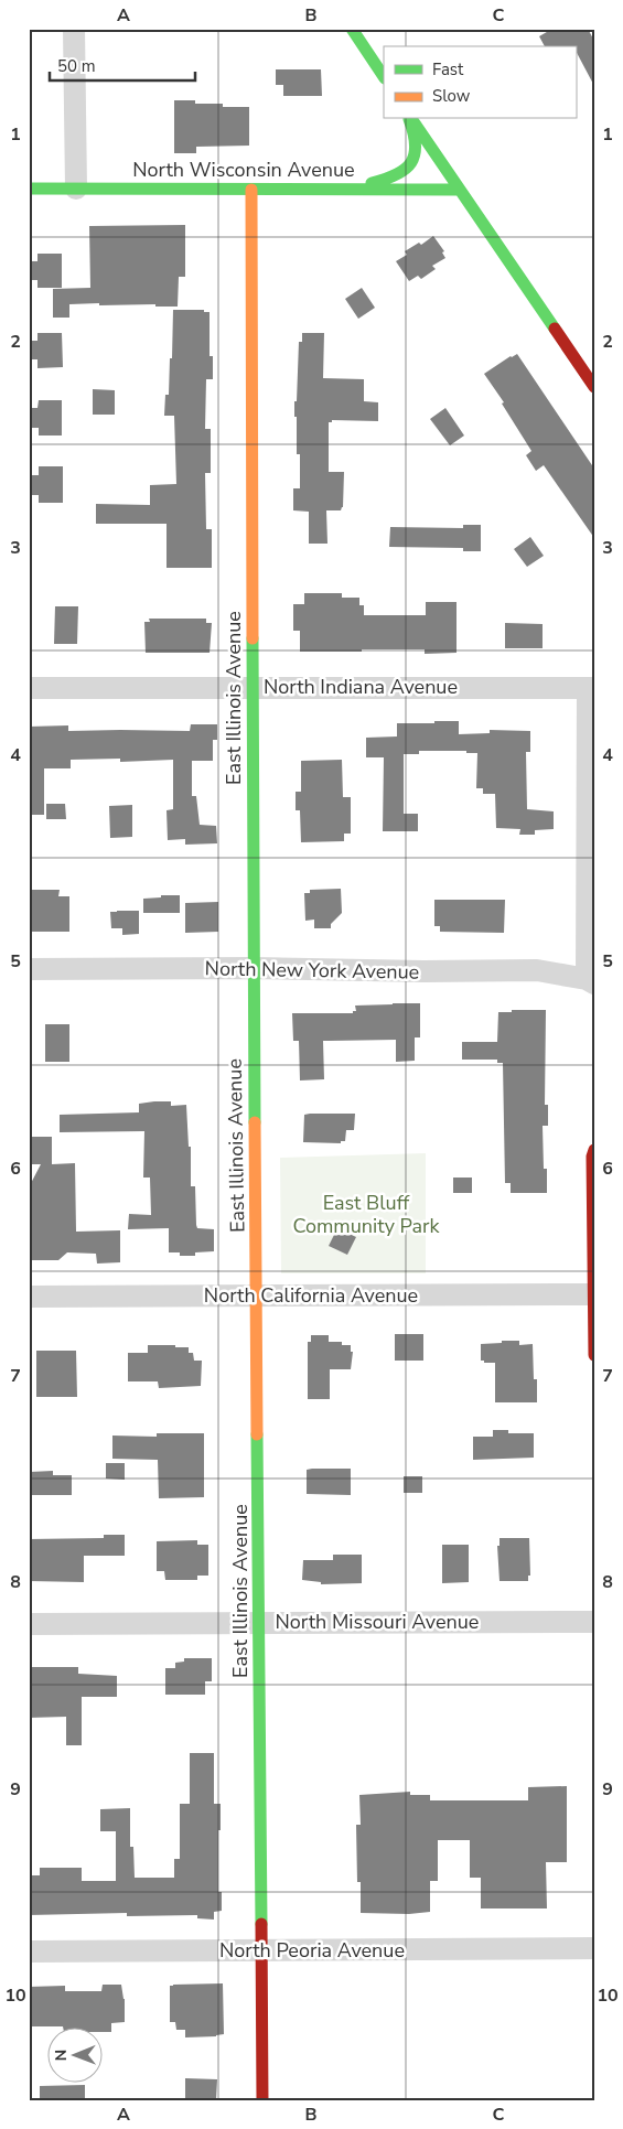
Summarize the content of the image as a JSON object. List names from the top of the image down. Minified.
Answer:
{"streets":{"street":["North Wisconsin Avenue","North Indiana Avenue","East Illinois Avenue","North New York Avenue","North California Avenue","North Missouri Avenue","North Peoria Avenue"]},"crossings":[["North Wisconsin Avenue","East Illinois Avenue"],["North Indiana Avenue","East Illinois Avenue"],["East Illinois Avenue","North New York Avenue"],["East Illinois Avenue","North California Avenue"],["East Illinois Avenue","North Missouri Avenue"],["East Illinois Avenue","North Peoria Avenue"]],"parks":["East Bluff Community Park"],"legend":["Fast","Slow"],"scale_bar":"50 m","north":"left","grid":{"columns":["A","B","C"],"rows":["1","2","3","4","5","6","7","8","9","10"]}}
